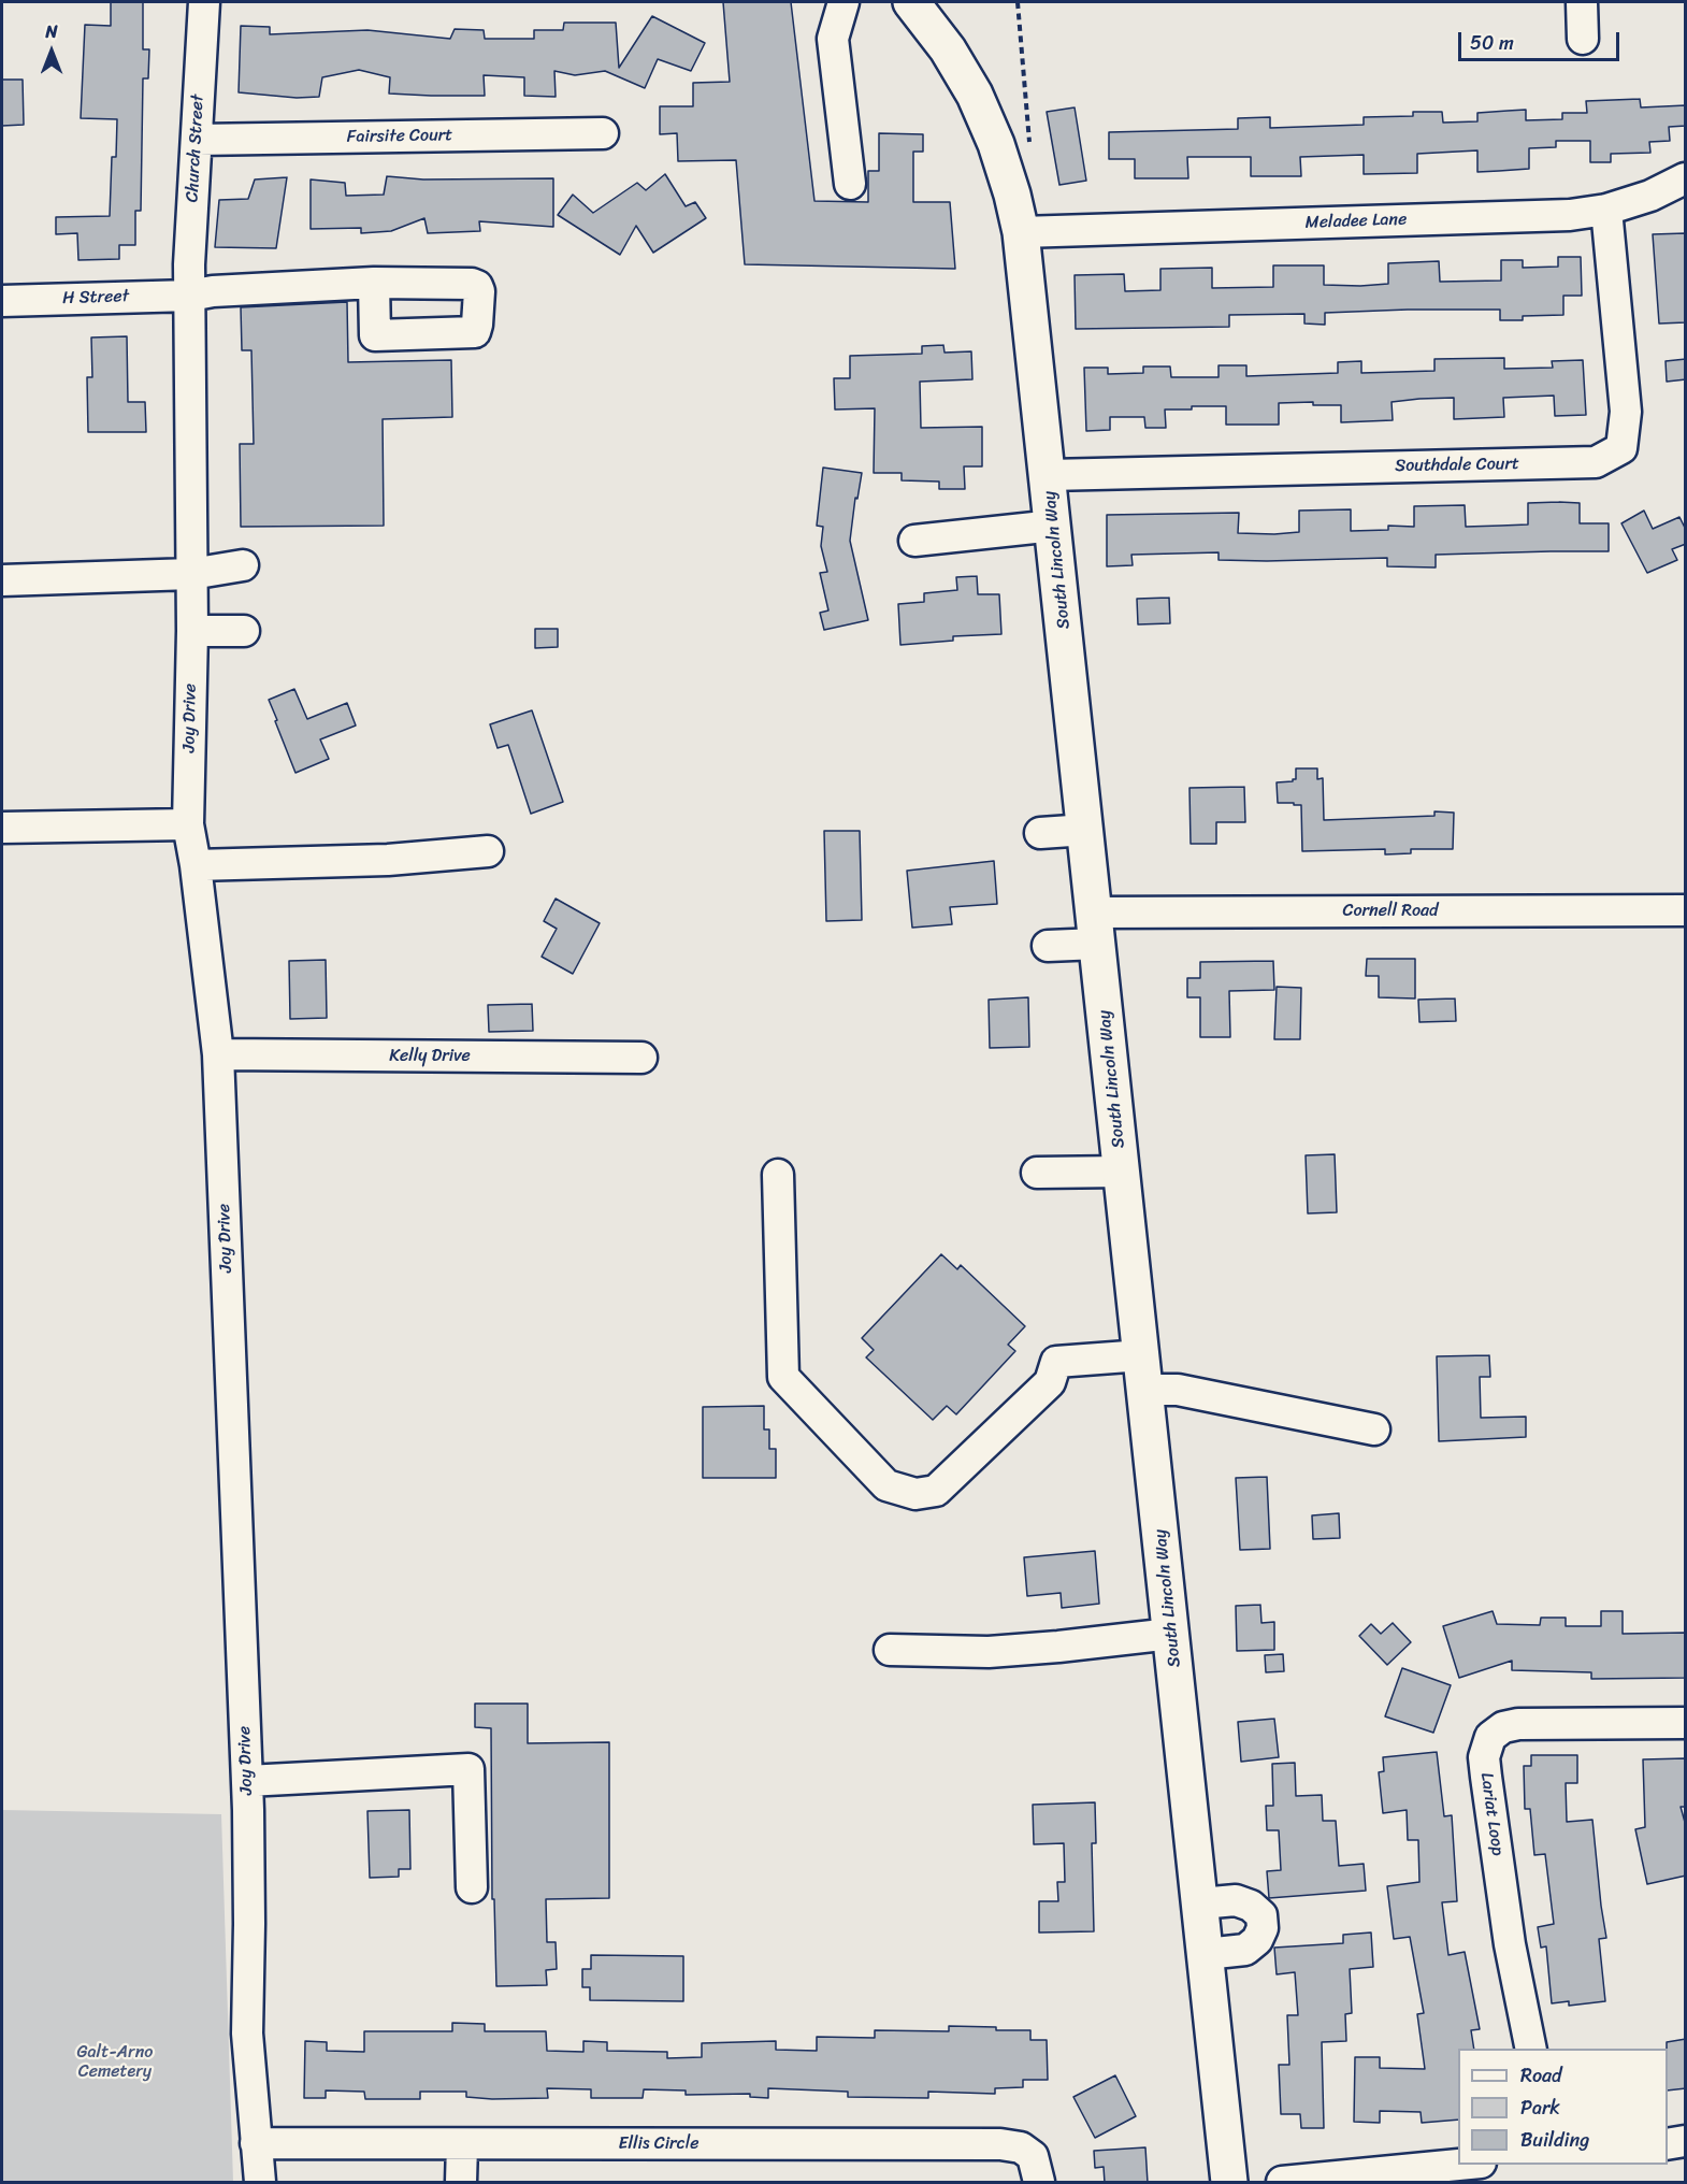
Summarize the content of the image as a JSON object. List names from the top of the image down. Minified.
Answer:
{"streets":{"main road":["South Lincoln Way"],"street":["Fairsite Court","Church Street","Meladee Lane","H Street","Southdale Court","Joy Drive","Cornell Road","Kelly Drive","Lariat Loop","Ellis Circle"]},"crossings":[["Fairsite Court","Church Street"],["Church Street","H Street"],["Church Street","Joy Drive"],["Meladee Lane","Southdale Court"],["Meladee Lane","South Lincoln Way"],["H Street","Joy Drive"],["Southdale Court","South Lincoln Way"],["South Lincoln Way","Cornell Road"],["Joy Drive","Kelly Drive"],["Joy Drive","Ellis Circle"]],"parks":["Galt-Arno Cemetery"],"legend":["Road","Park","Building"],"scale_bar":"50 m","north":"top"}
